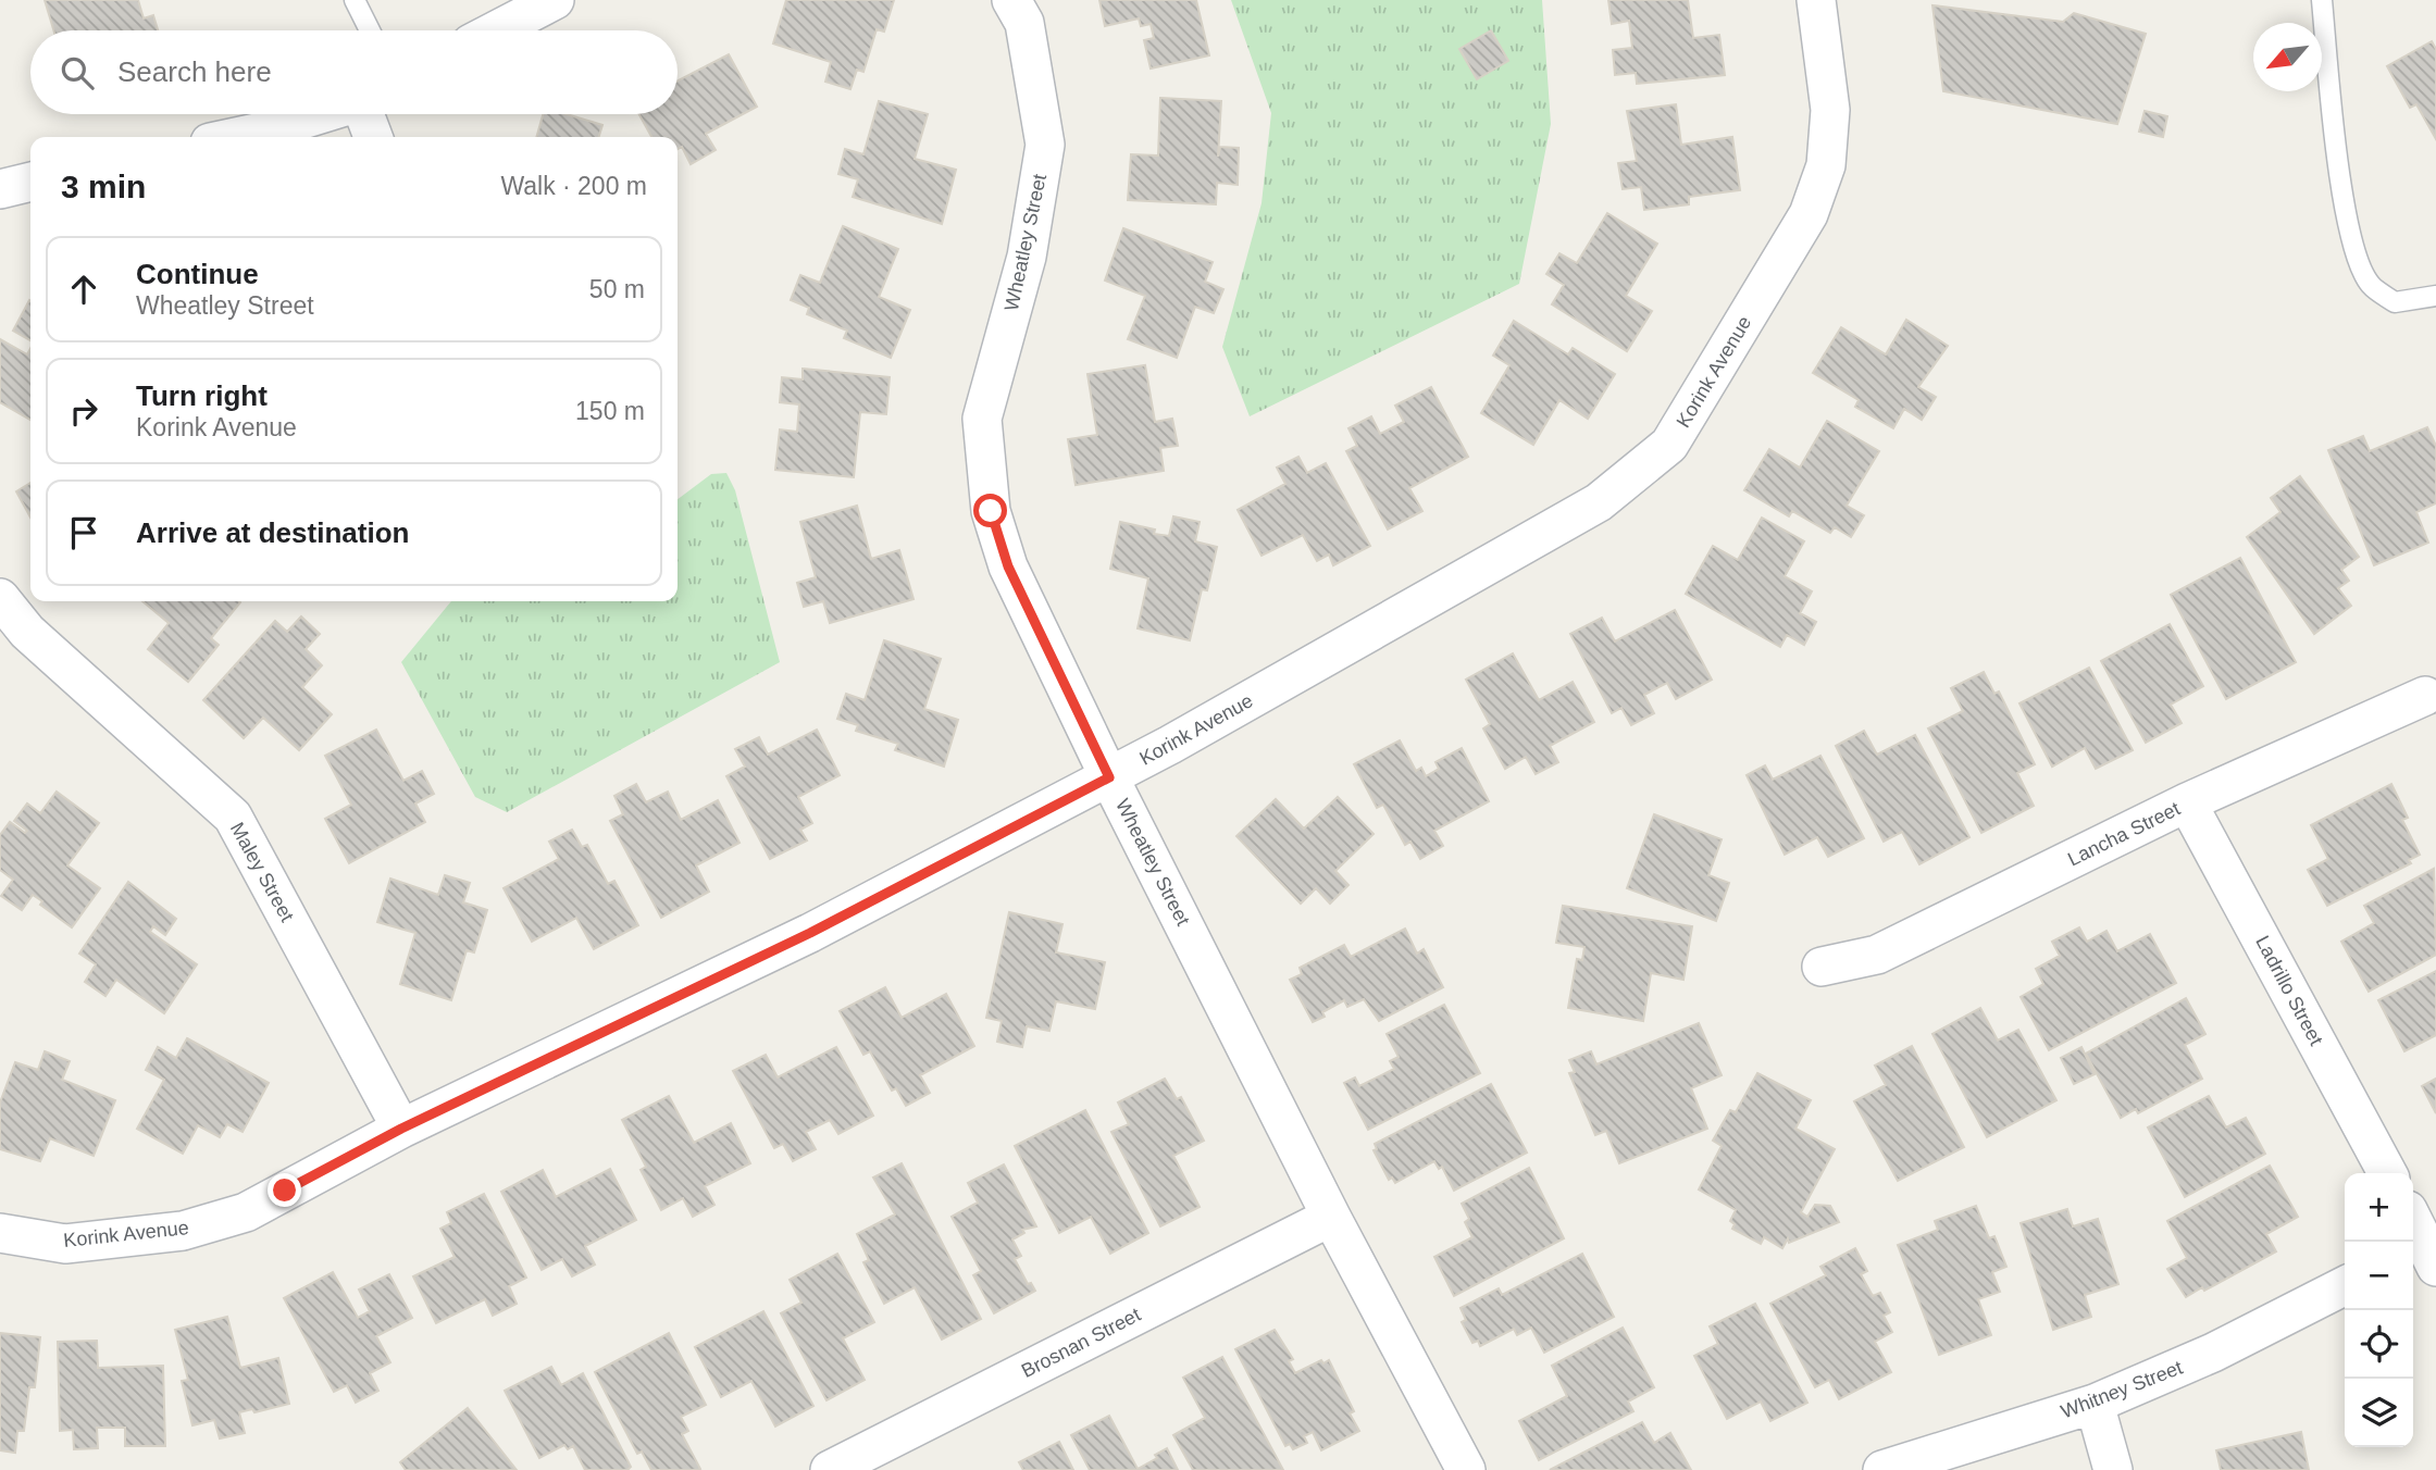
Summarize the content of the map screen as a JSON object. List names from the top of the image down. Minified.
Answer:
{"streets":{"street":["Wheatley Street","Korink Avenue","Lancha Street","Maley Street","Ladrillo Street","Brosnan Street","Whitney Street"]},"crossings":[["Wheatley Street","Korink Avenue"],["Wheatley Street","Brosnan Street"],["Korink Avenue","Maley Street"],["Lancha Street","Ladrillo Street"]],"north":"bottom left","page":{"search":"Search here","heading":["3 min","Walk · 200 m"],"list":[["Continue","Wheatley Street","50 m"],["Turn right","Korink Avenue","150 m"],"Arrive at destination"],"map_buttons":["+","−"]}}
